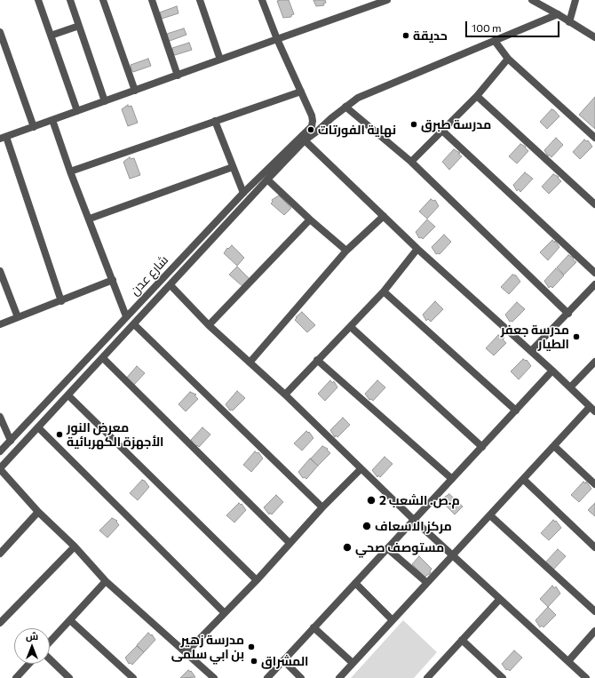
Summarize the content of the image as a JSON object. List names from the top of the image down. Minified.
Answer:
{"streets":{"street":["شارع عدن"]},"places":["حديقة","مدرسة طبرق","نهاية الفورتات","مدرسة جعفر الطيار","معرض النور الأجهزة الكهربائية","م.ص. الشعب 2","مركز الاسعاف","مستوصف صحي","مدرسة زهير بن ابي سلمى","المشراق"],"scale_bar":"100 m","north":"top"}
